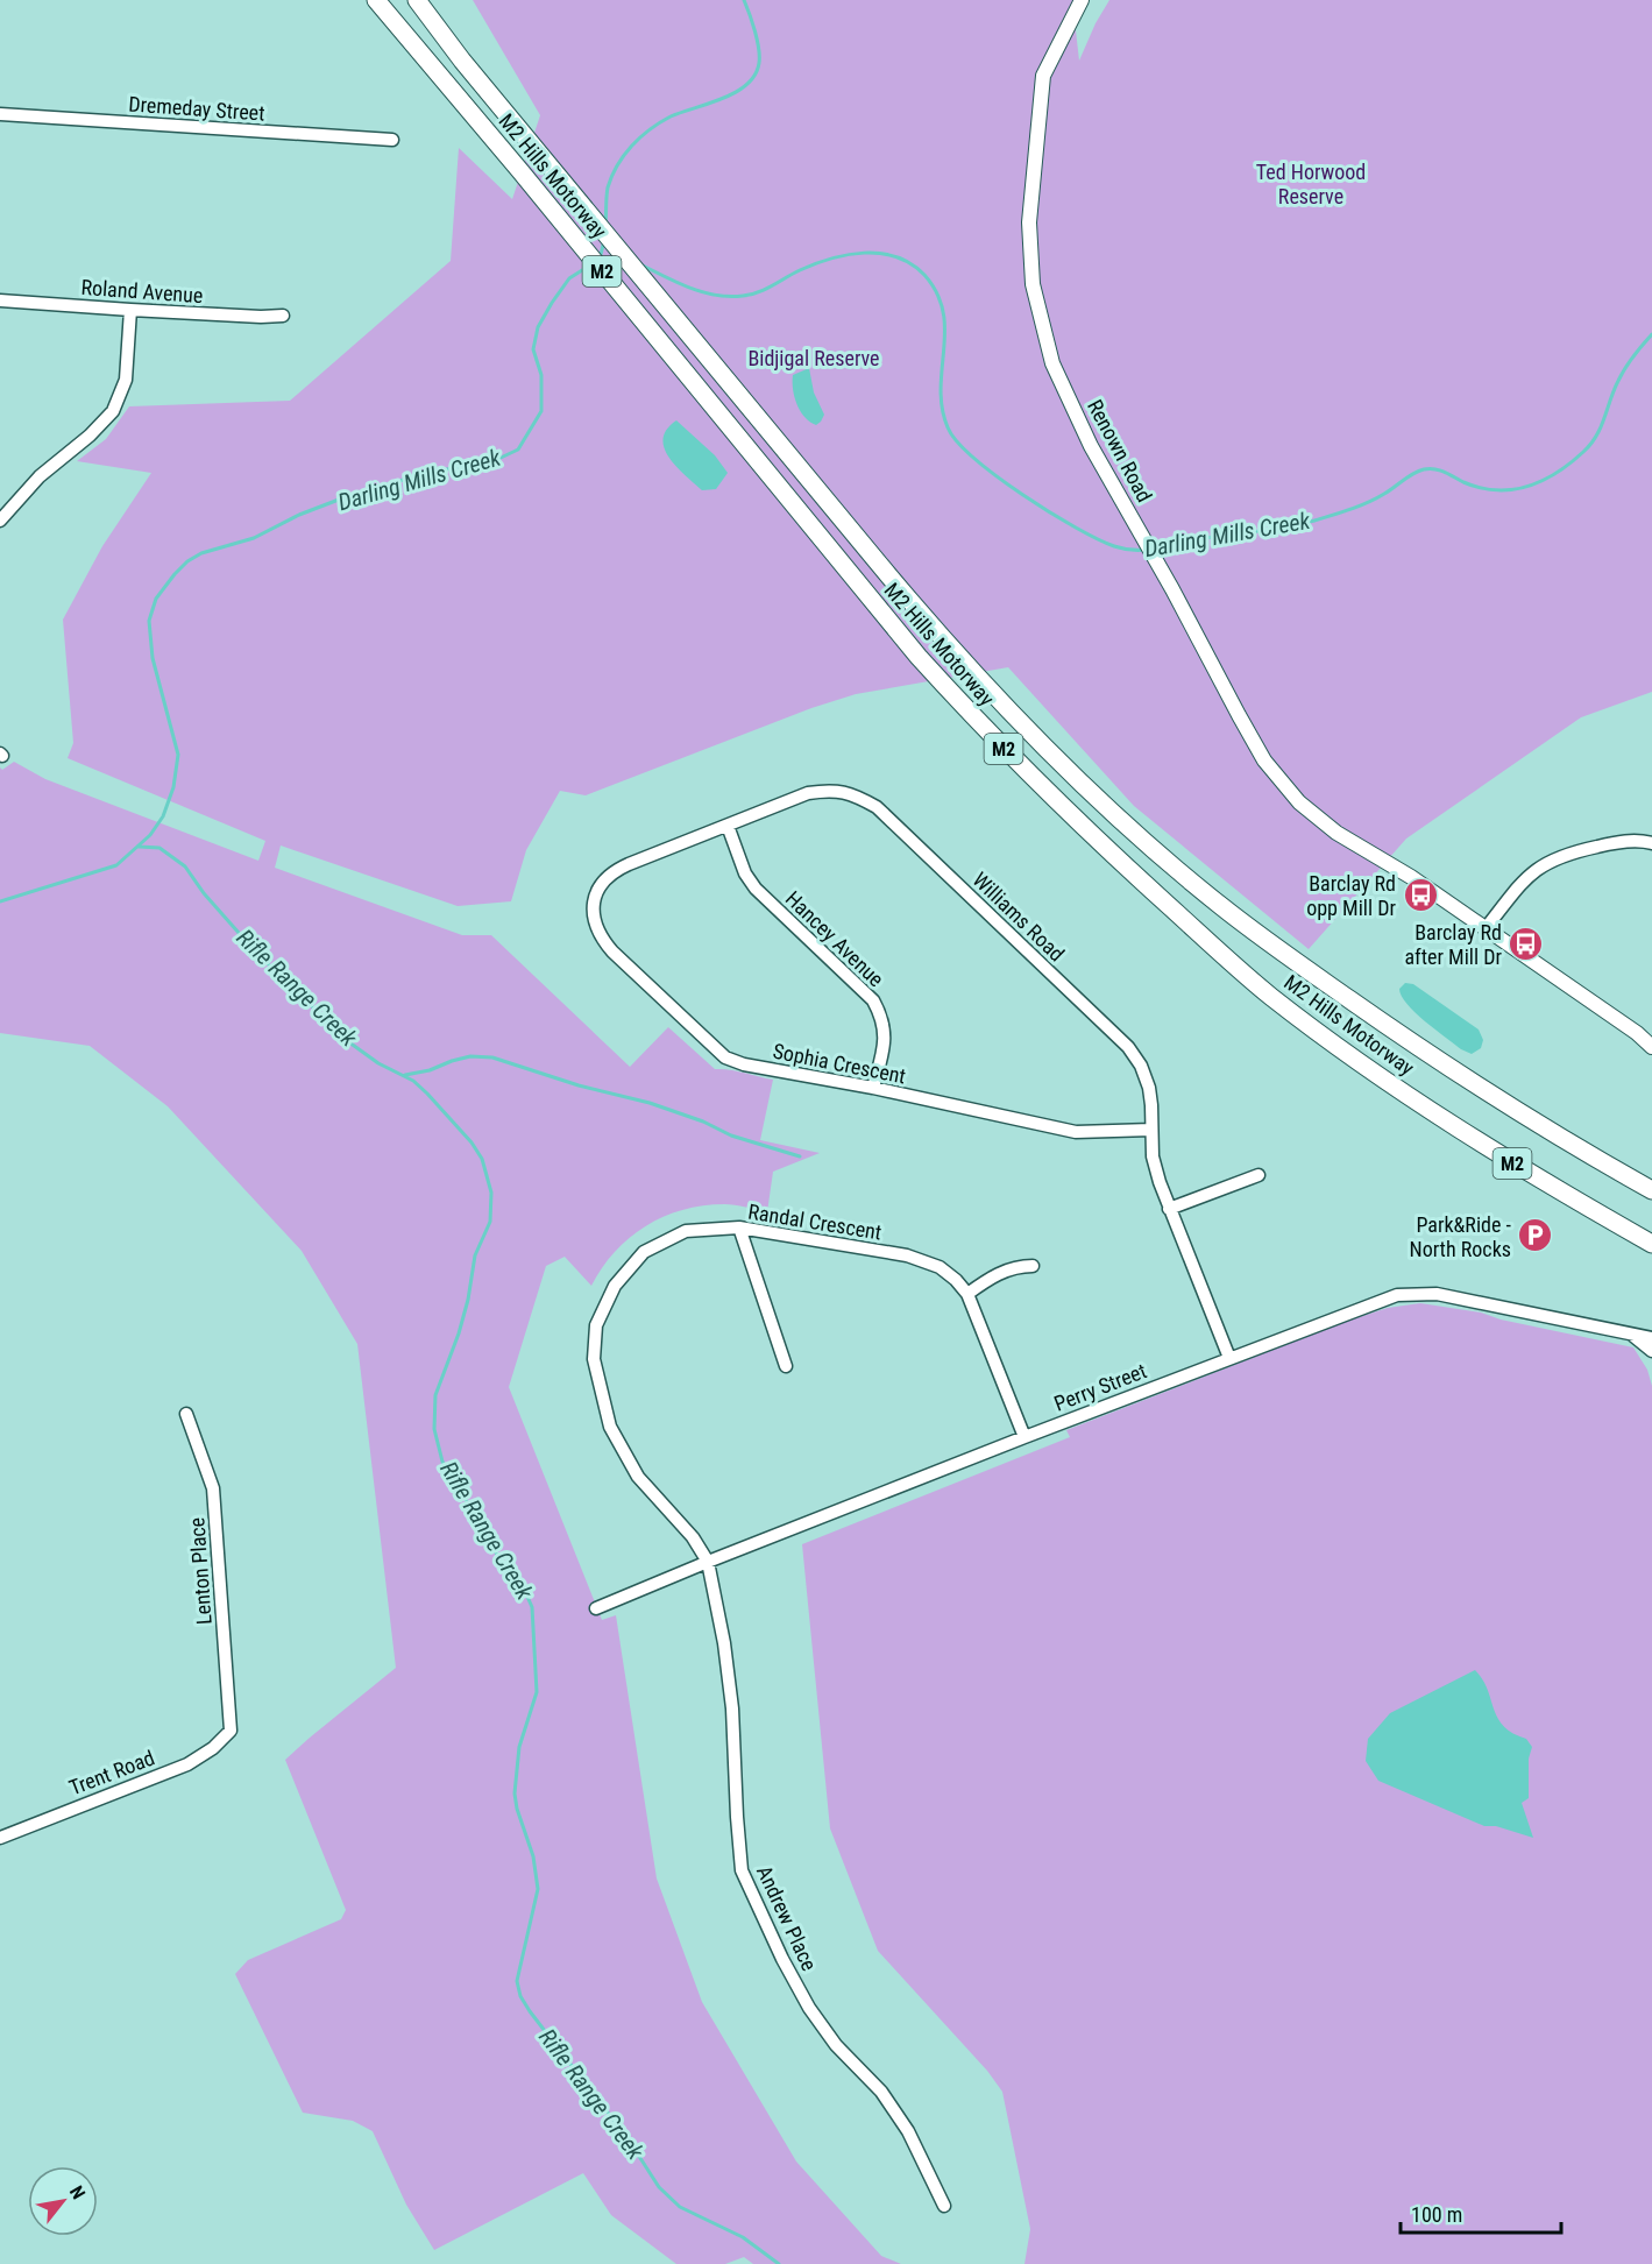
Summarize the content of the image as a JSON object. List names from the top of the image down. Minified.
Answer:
{"streets":{"highway":["M2 Hills Motorway","M2"],"main road":["Renown Road"],"street":["Dremeday Street","Roland Avenue","Williams Road","Hancey Avenue","Sophia Crescent","Randal Crescent","Perry Street","Lenton Place","Trent Road","Andrew Place"]},"crossings":[["Williams Road","Hancey Avenue"],["Williams Road","Sophia Crescent"],["Williams Road","Perry Street"],["Hancey Avenue","Sophia Crescent"],["Randal Crescent","Perry Street"],["Randal Crescent","Andrew Place"],["Perry Street","Andrew Place"],["Lenton Place","Trent Road"]],"water":["Darling Mills Creek","Rifle Range Creek"],"parks":["Ted Horwood Reserve","Bidjigal Reserve"],"places":{"bus stop":["Barclay Rd opp Mill Dr","Barclay Rd after Mill Dr"],"parking":["Park&Ride - North Rocks"]},"scale_bar":"100 m","north":"top right"}
